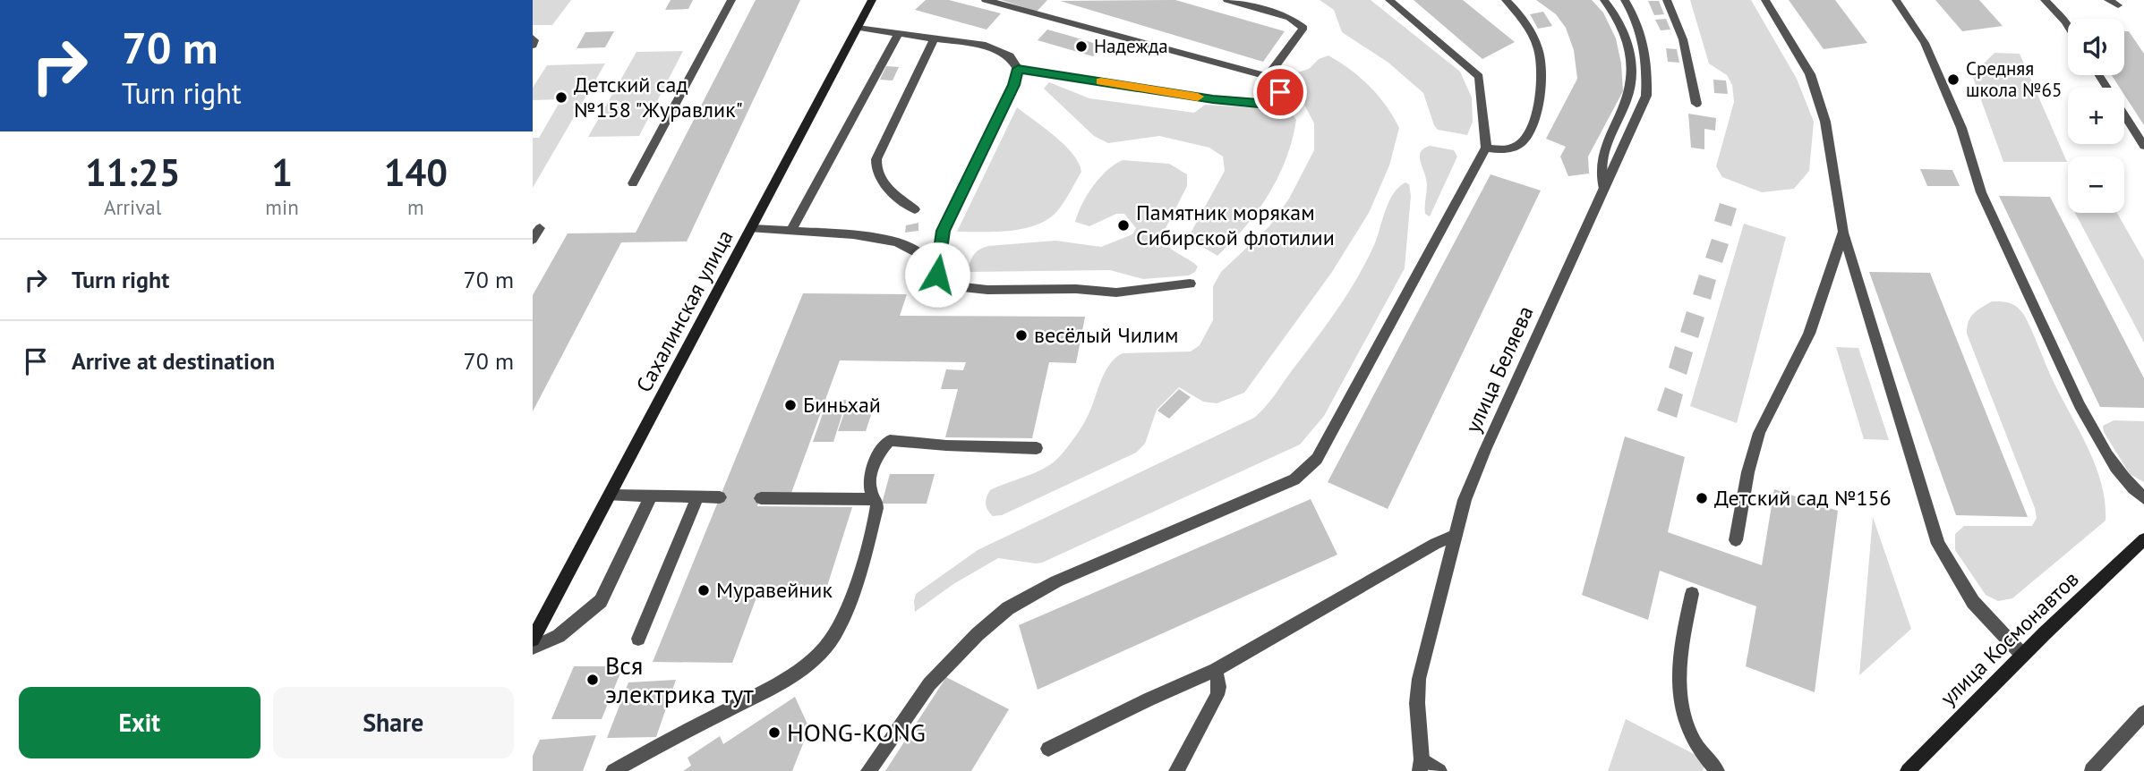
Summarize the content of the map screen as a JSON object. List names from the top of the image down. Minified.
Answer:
{"streets":{"main road":["Сахалинская улица","улица Космонавтов"],"street":["улица Беляева"]},"places":["Надежда","Средняя школа №65","Детский сад №158 \"Журавлик\"","Памятник морякам Сибирской флотилии","весёлый Чилим","Биньхай","Детский сад №156","Муравейник","Вся электрика тут","HONG-KONG"],"page":{"turn":["70 m","Turn right"],"map_buttons":["+","−"],"eta":["11:25","Arrival","1","min","140","m"],"list":[{"name":"Turn right","value":"70 m"},{"name":"Arrive at destination","value":"70 m"}],"buttons":["Exit","Share"]}}
